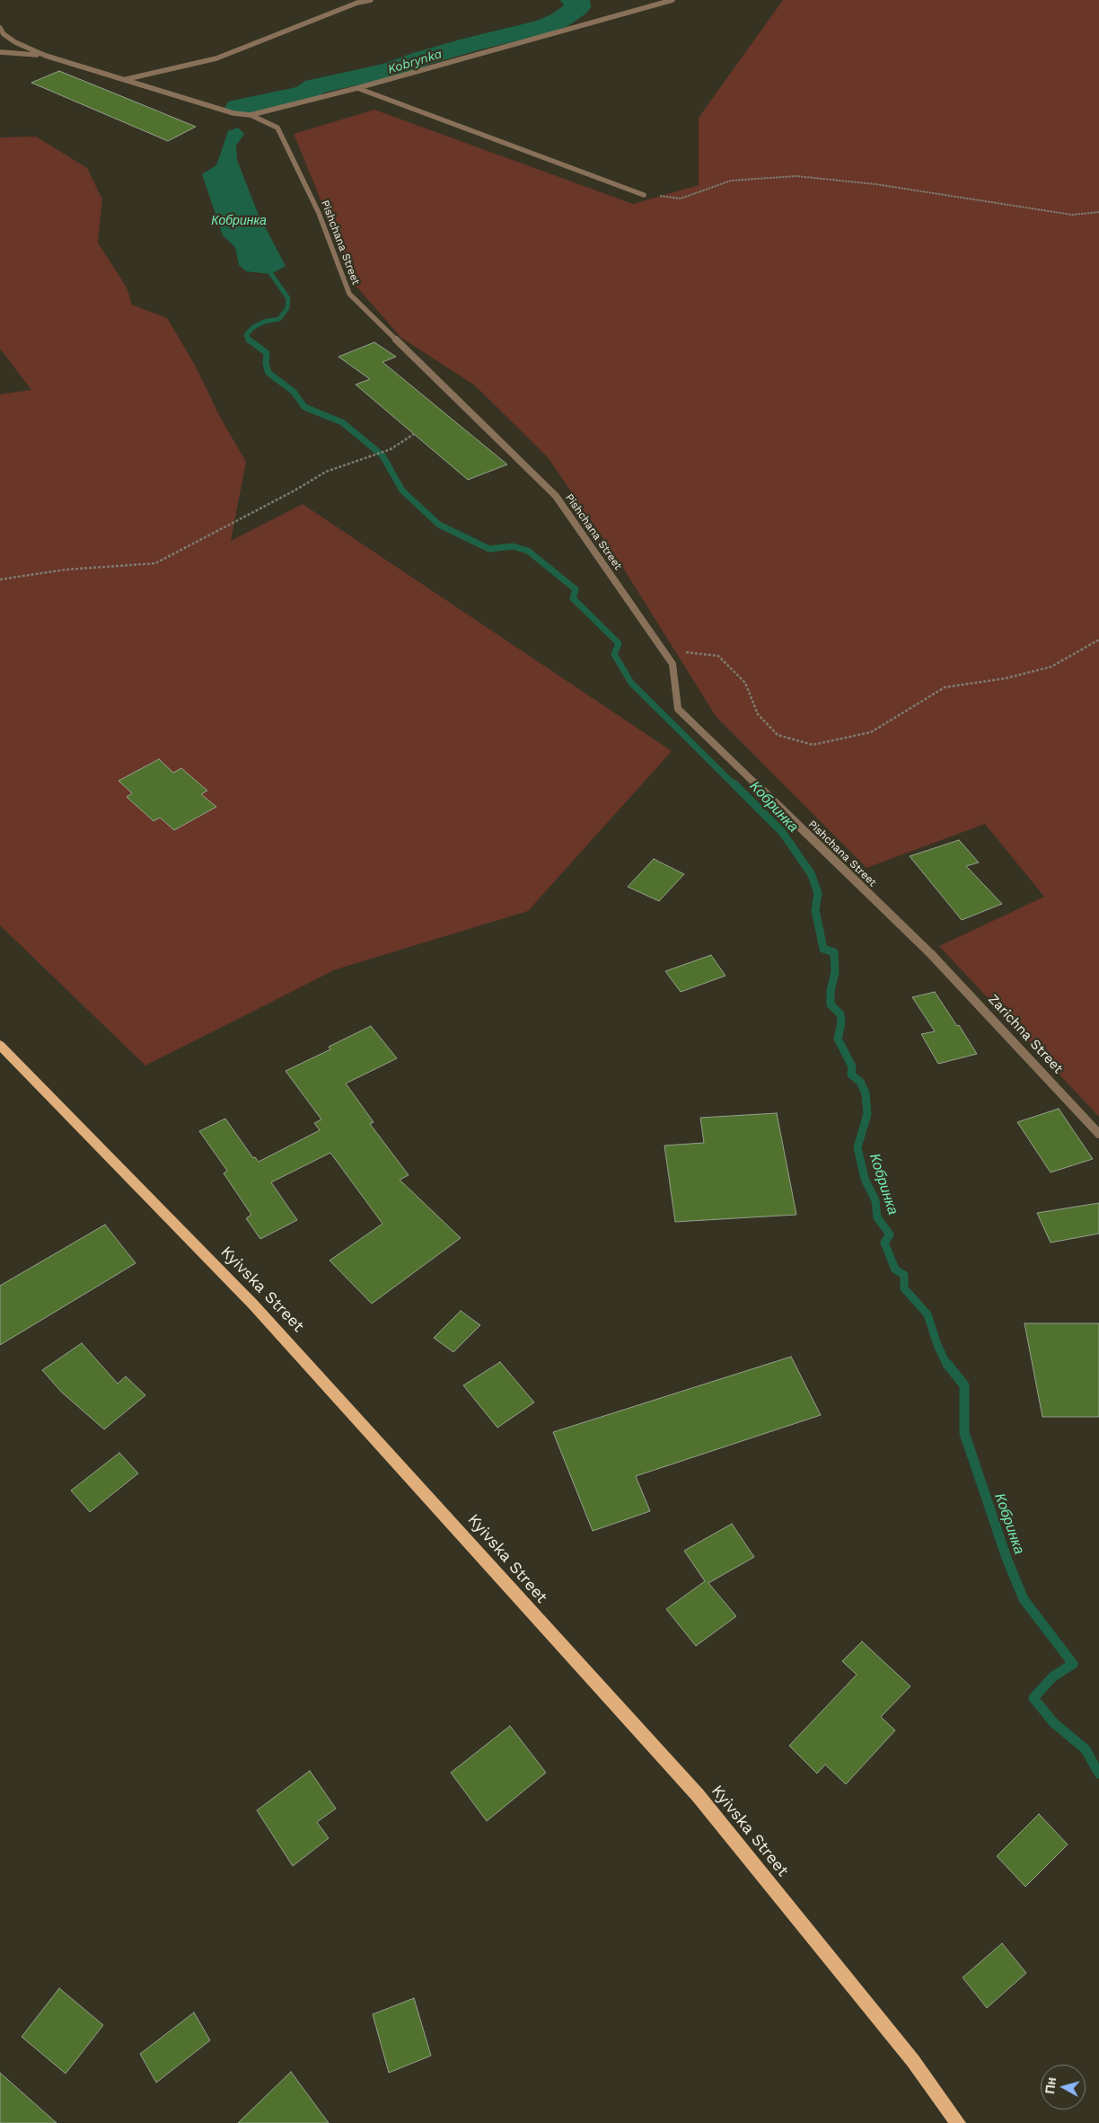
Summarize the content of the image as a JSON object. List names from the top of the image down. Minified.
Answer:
{"streets":{"main road":["Kyivska Street"],"street":["Pishchana Street","Zarichna Street"]},"crossings":[["Pishchana Street","Zarichna Street"]],"water":["Kobrynka","Кобринка"],"north":"left"}
